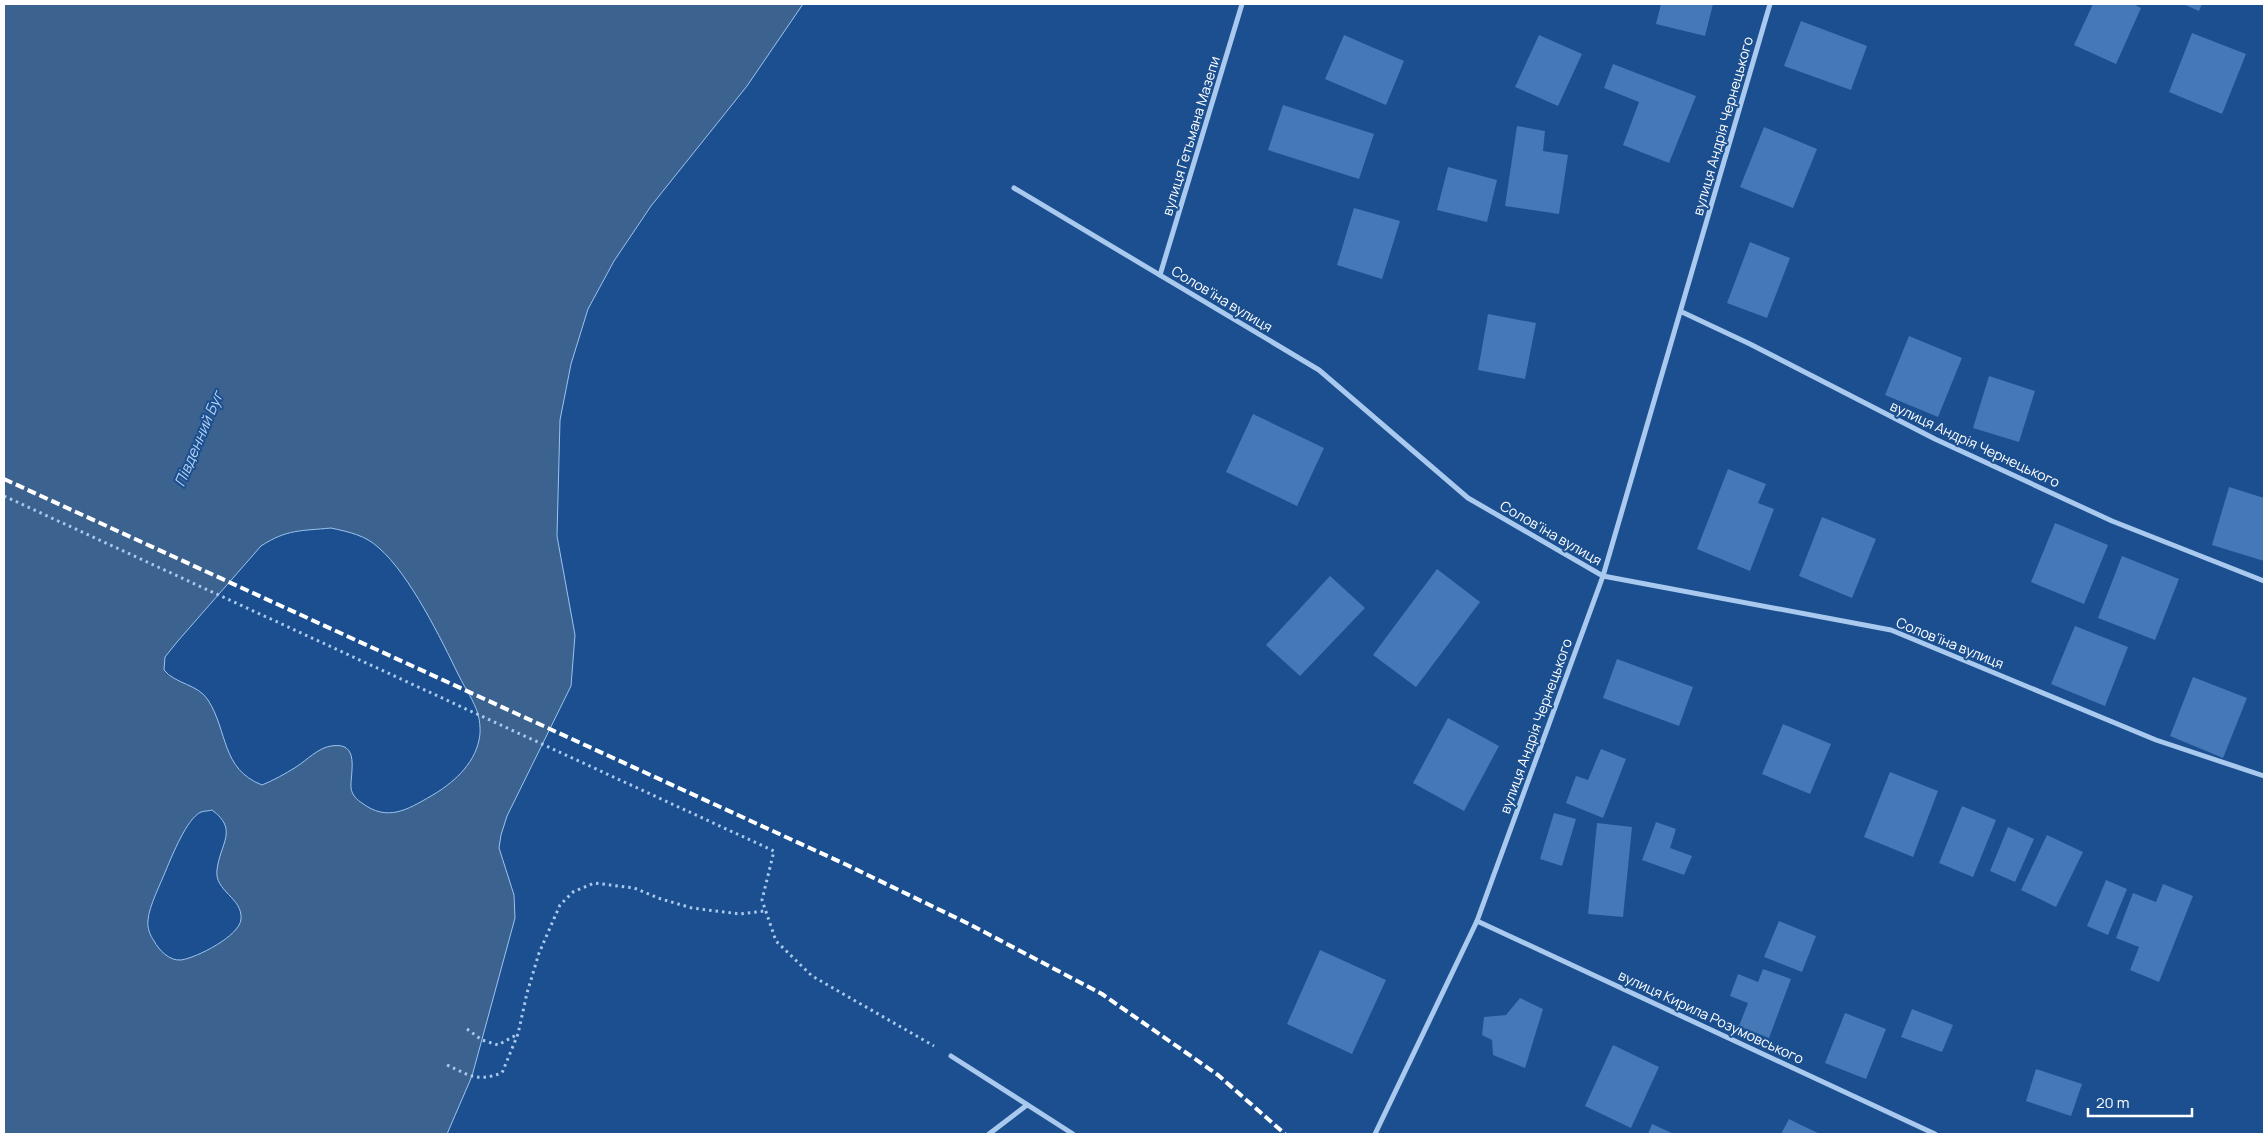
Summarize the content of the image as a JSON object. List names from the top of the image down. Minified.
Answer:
{"streets":{"street":["вулиця Андрія Чернецького","вулиця Гетьмана Мазепи","Солов'їна вулиця","вулиця Кирила Розумовського"]},"crossings":[["вулиця Андрія Чернецького","Солов'їна вулиця"],["вулиця Андрія Чернецького","вулиця Кирила Розумовського"],["вулиця Гетьмана Мазепи","Солов'їна вулиця"]],"water":["Південний Буг"],"scale_bar":"20 m"}
